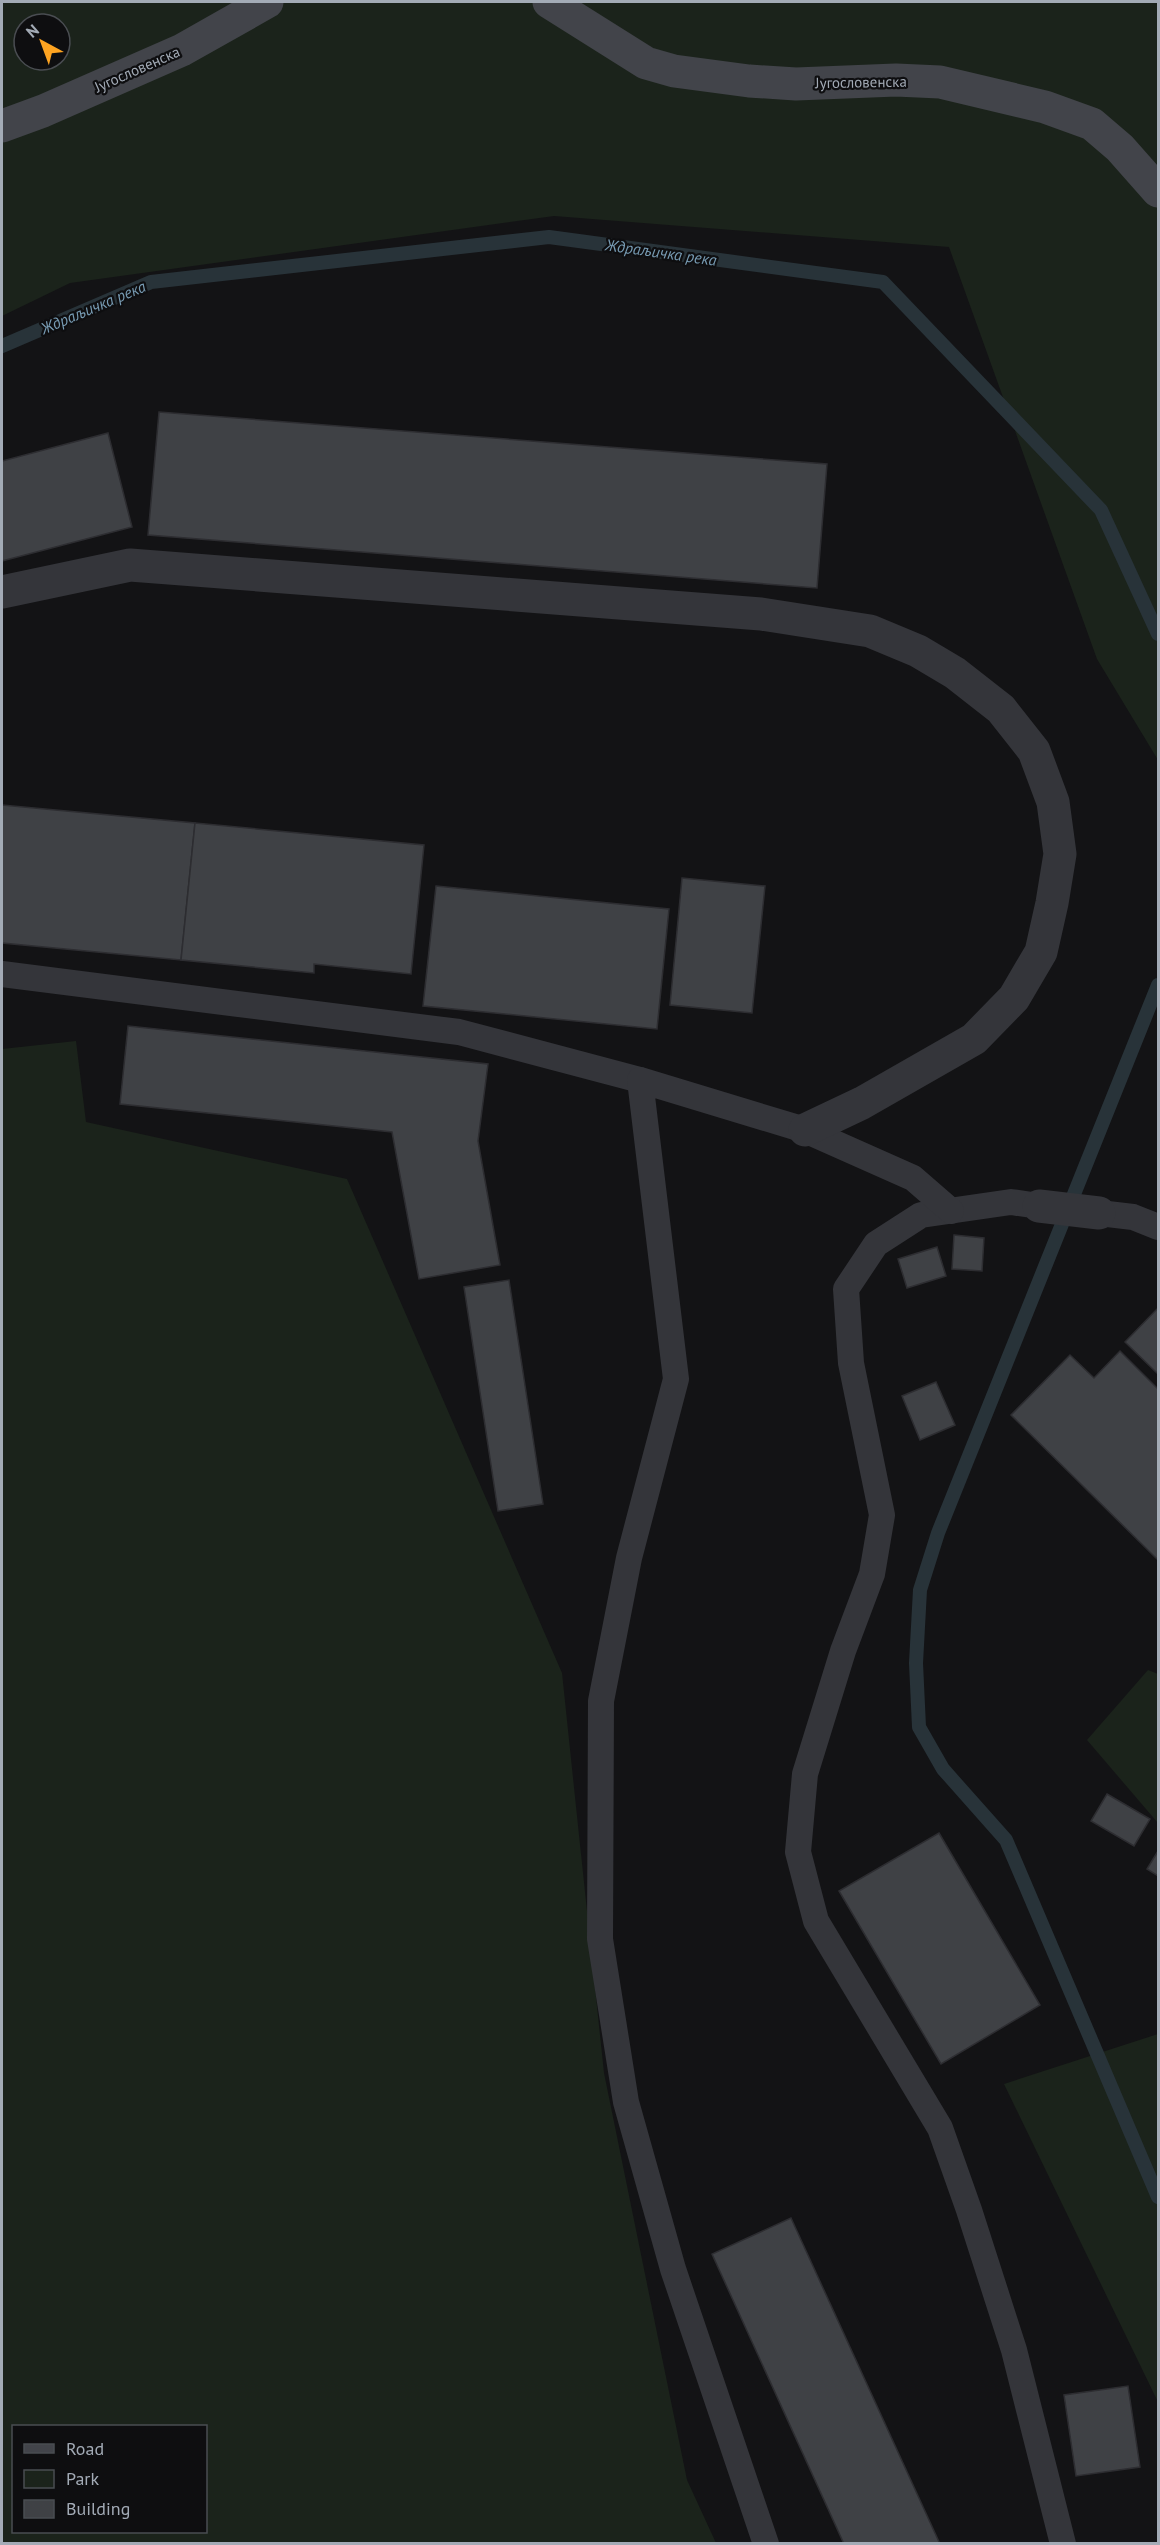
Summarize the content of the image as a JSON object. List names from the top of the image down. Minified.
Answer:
{"streets":{"main road":["Југословенска"]},"water":["Ждраљичка река"],"legend":["Road","Park","Building"],"north":"top left"}
